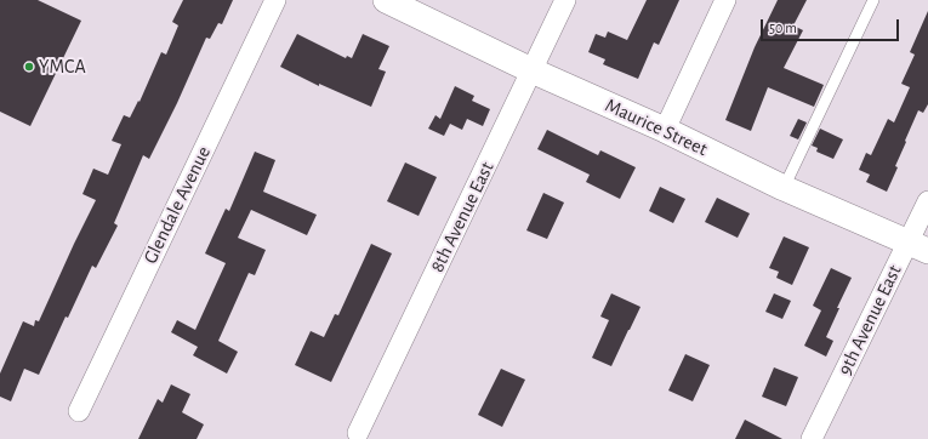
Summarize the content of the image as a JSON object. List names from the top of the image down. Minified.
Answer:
{"streets":{"street":["Maurice Street","Glendale Avenue","8th Avenue East","9th Avenue East"]},"crossings":[["Maurice Street","8th Avenue East"],["Maurice Street","9th Avenue East"]],"places":["YMCA"],"scale_bar":"50 m"}
